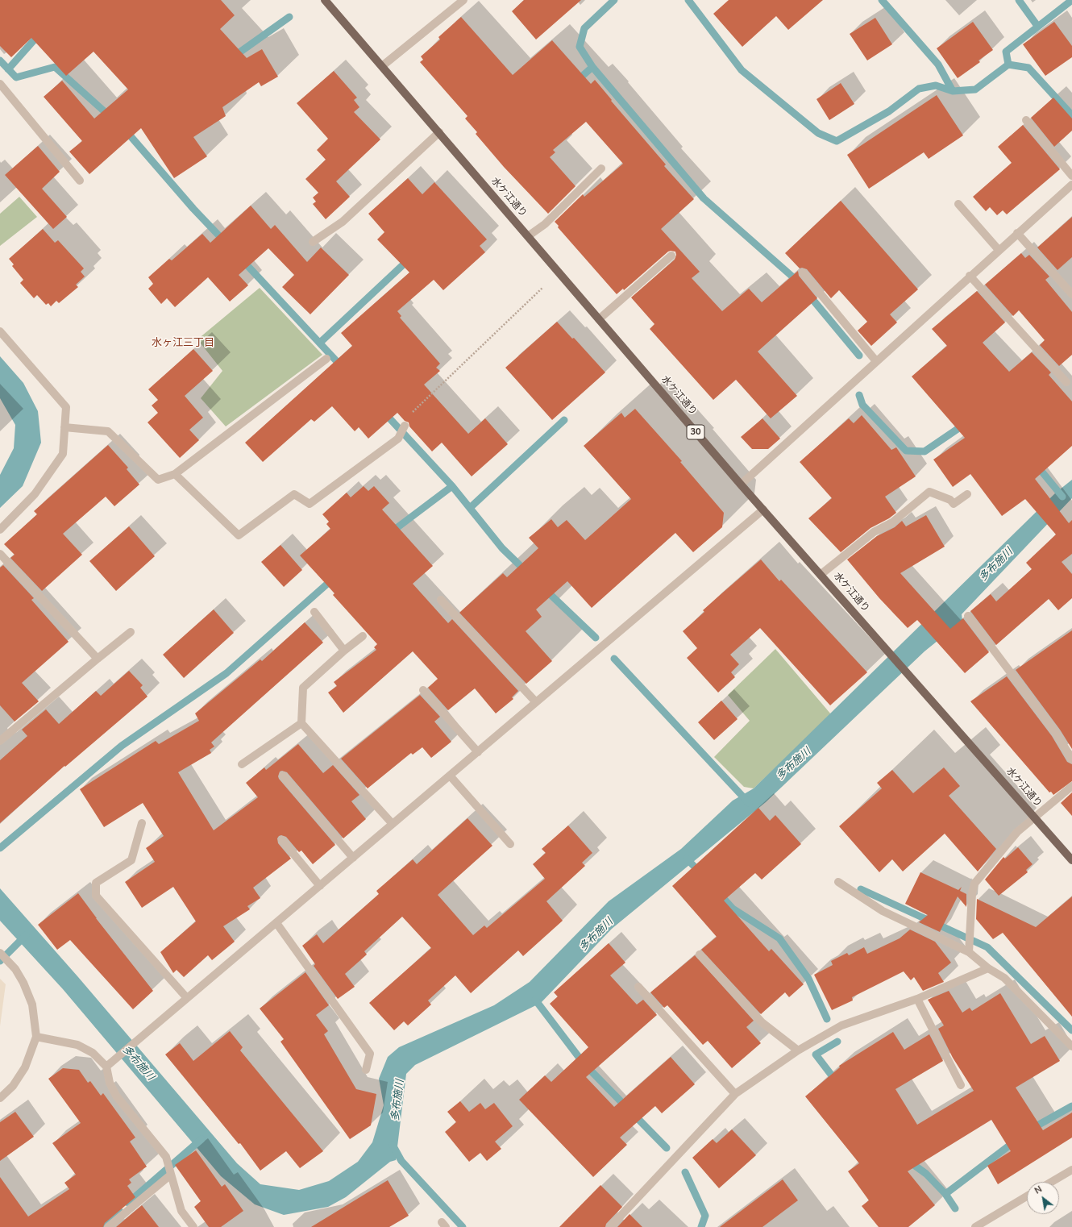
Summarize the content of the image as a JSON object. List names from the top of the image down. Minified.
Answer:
{"streets":{"main road":["水ケ江通り","30"]},"districts":["水ヶ江三丁目"],"water":["多布施川"],"north":"top left"}
